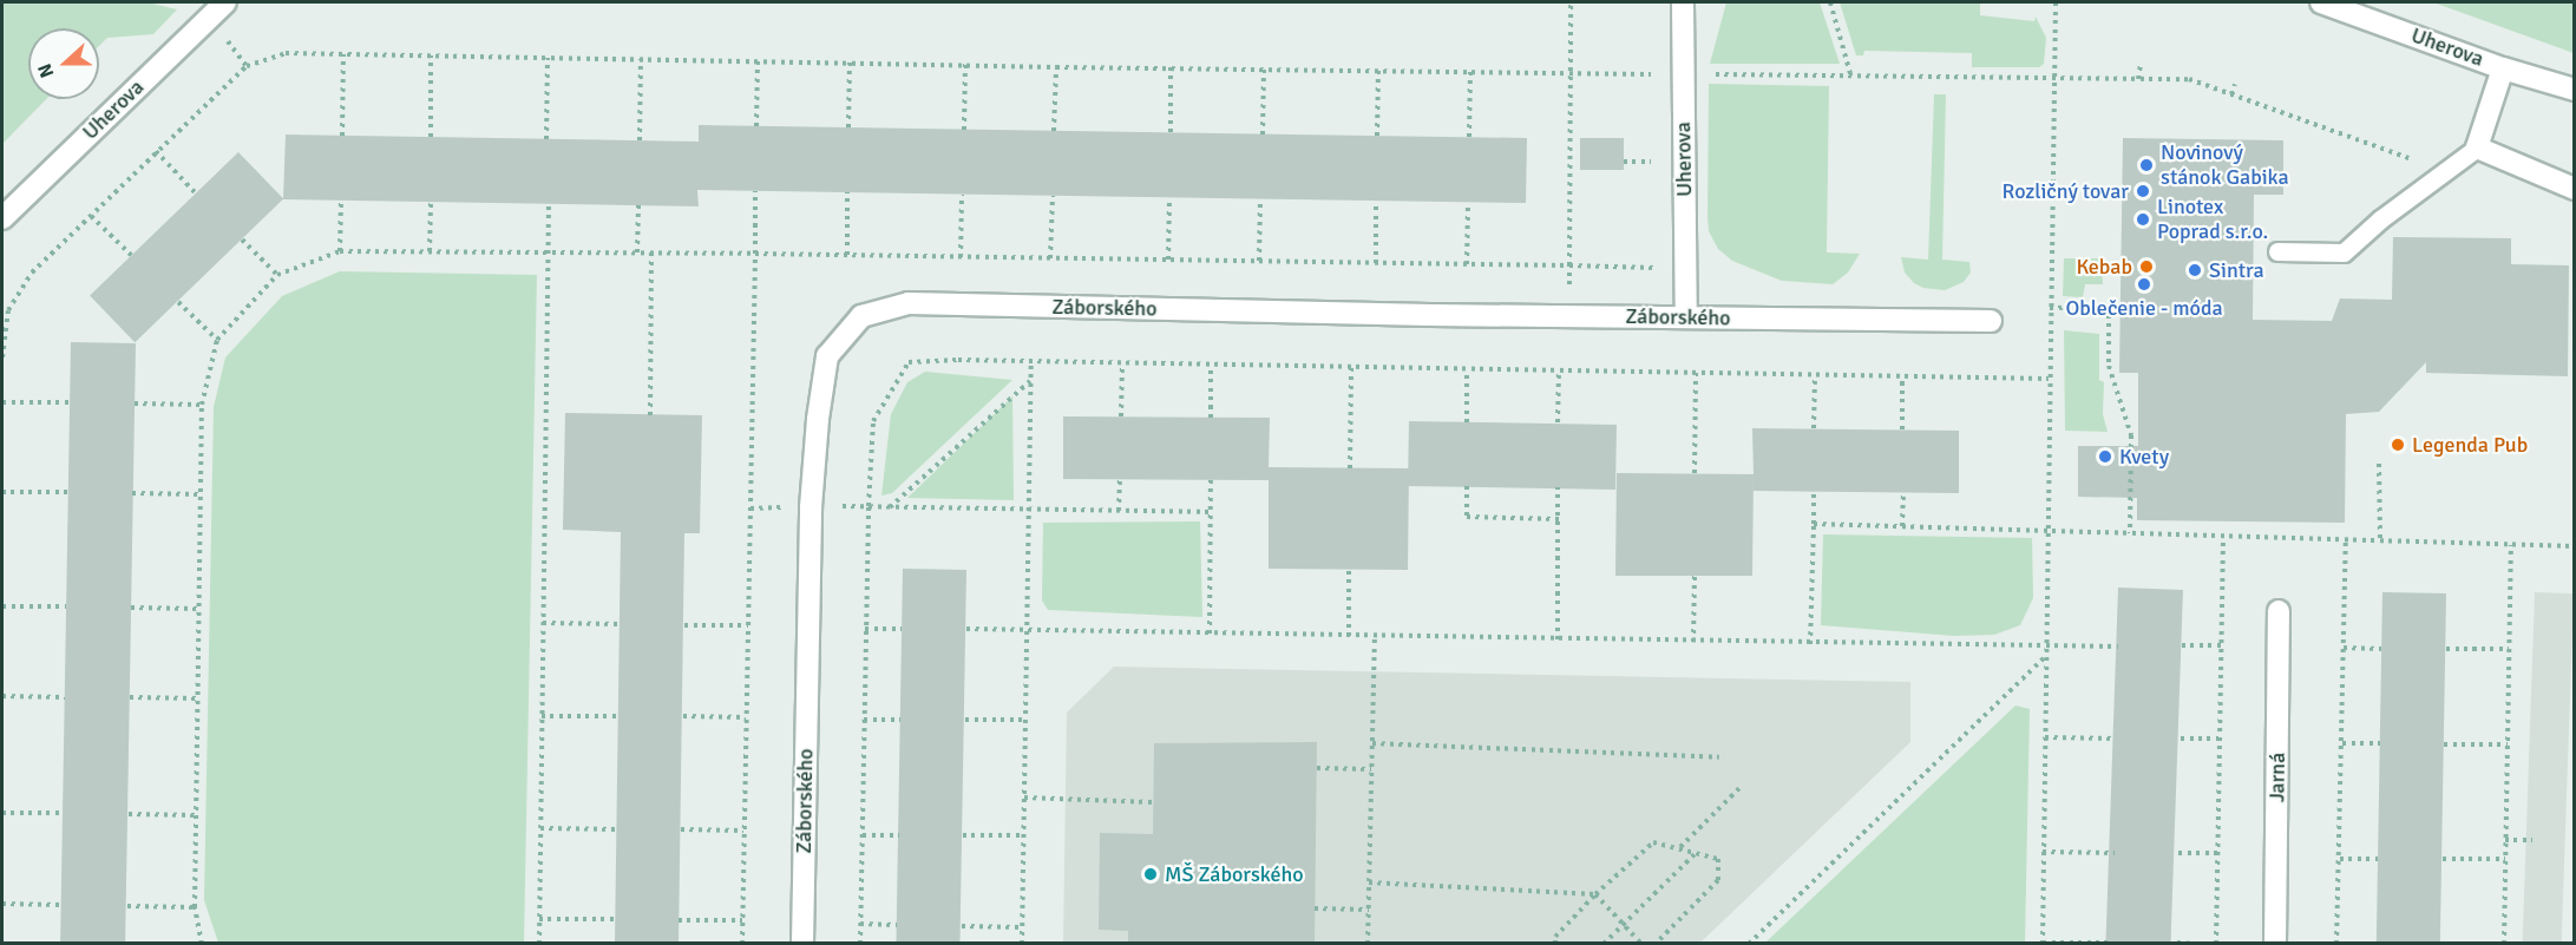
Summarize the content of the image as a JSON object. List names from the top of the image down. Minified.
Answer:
{"streets":{"street":["Uherova","Záborského","Jarná"]},"crossings":[["Uherova","Záborského"]],"places":["Novinový stánok Gabika","Rozličný tovar","Linotex Poprad s.r.o.","Kebab","Sintra","Oblečenie - móda","Legenda Pub","Kvety","MŠ Záborského"],"north":"left"}
